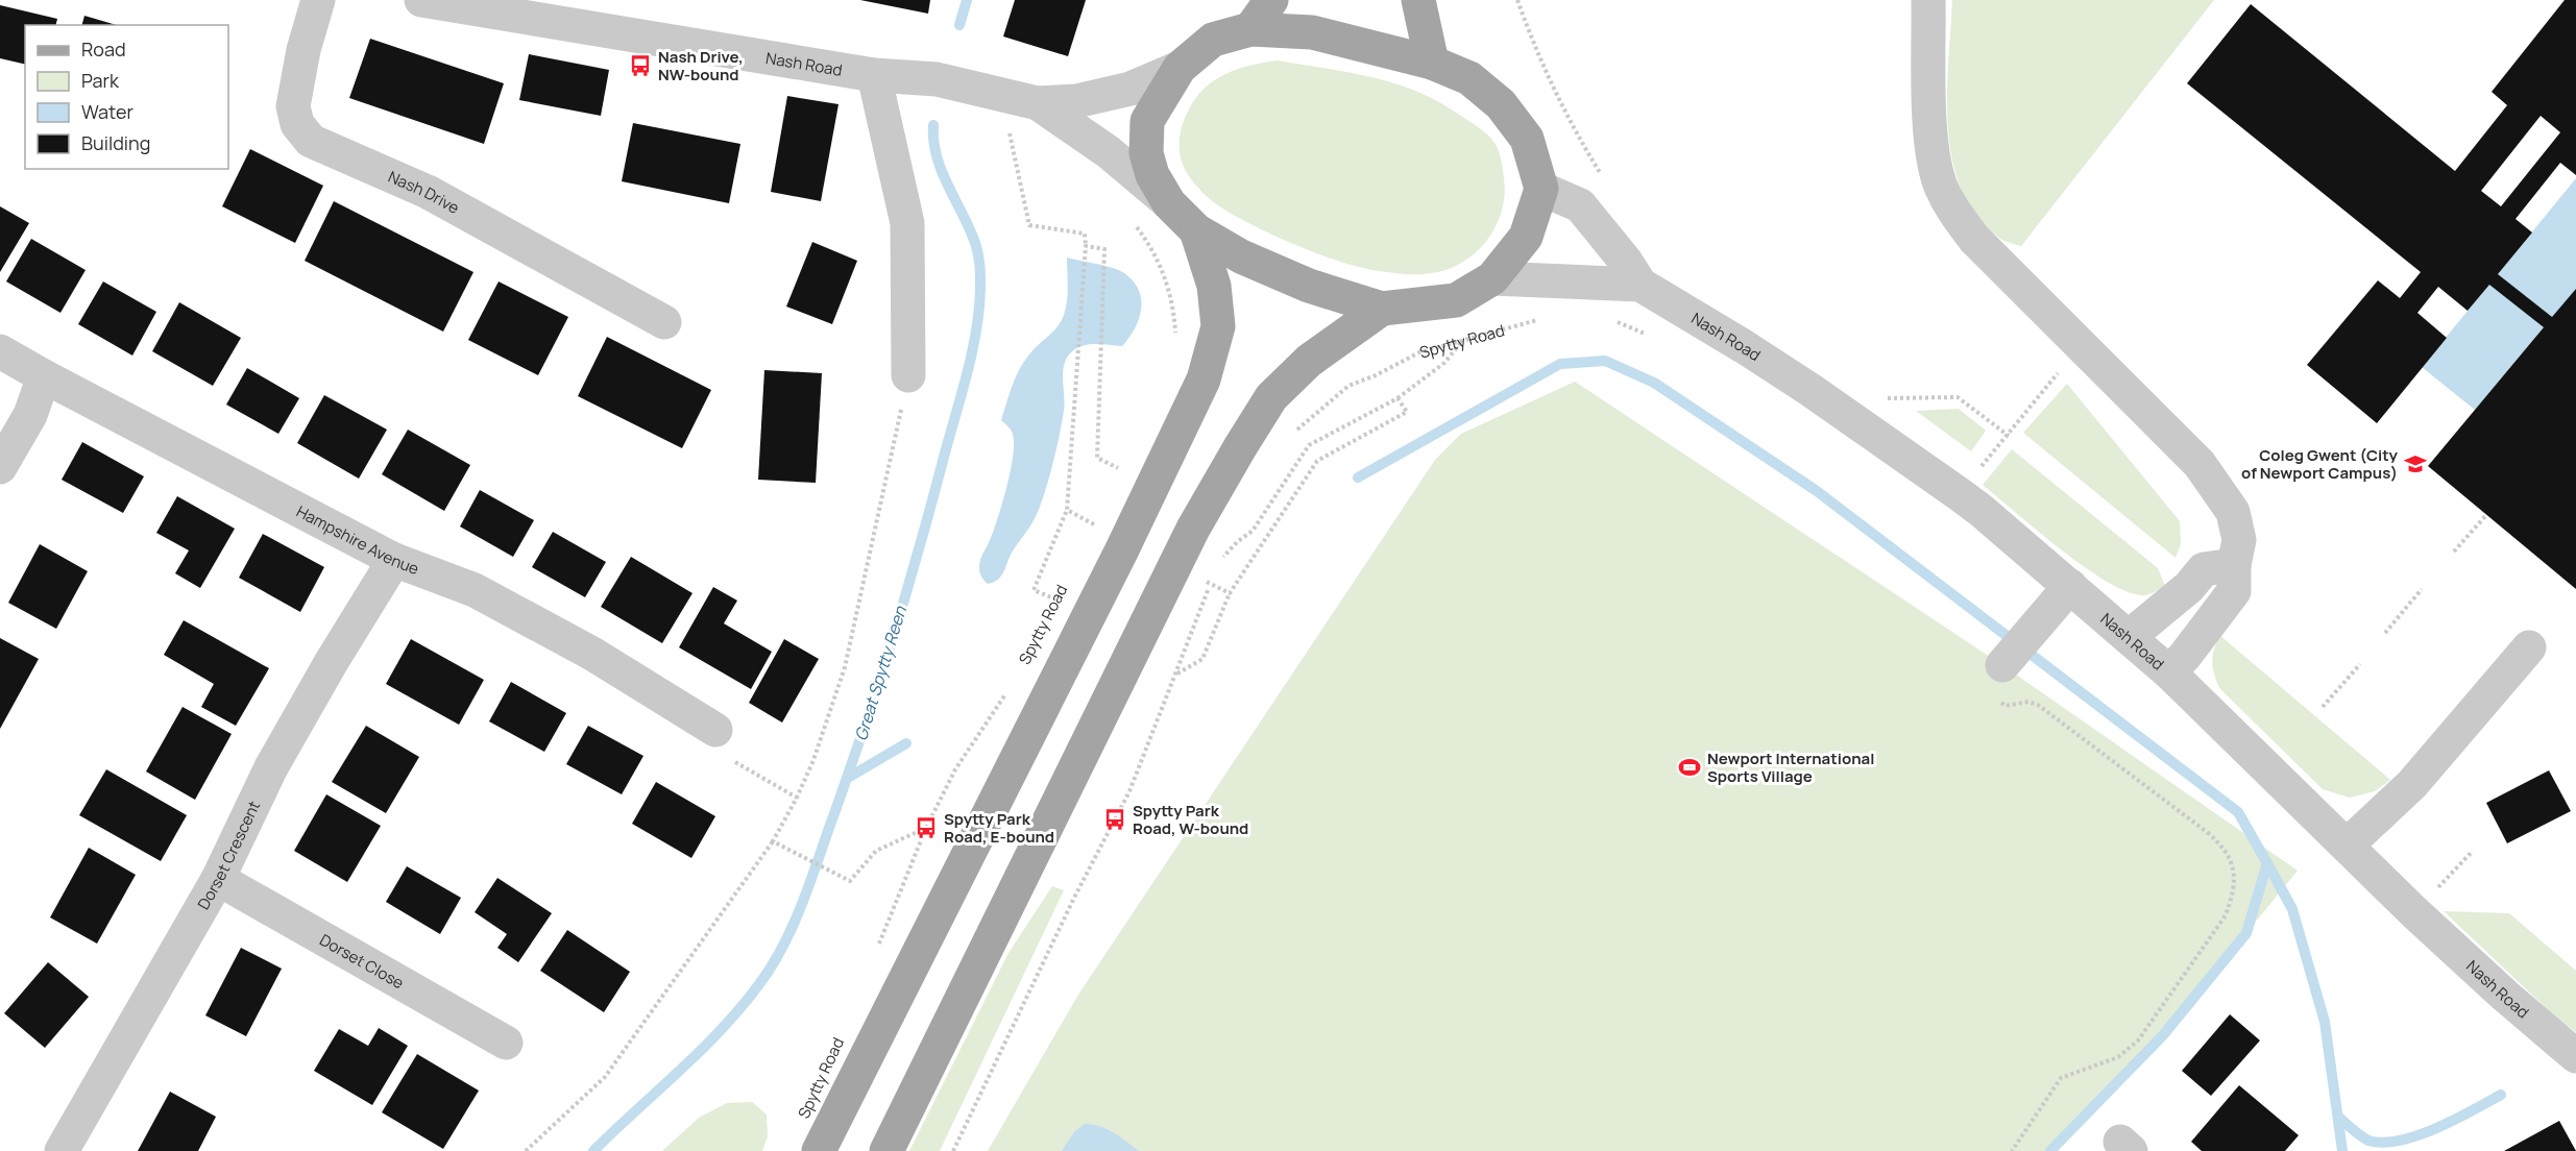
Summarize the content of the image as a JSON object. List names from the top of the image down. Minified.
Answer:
{"streets":{"main road":["Spytty Road"],"street":["Nash Road","Nash Drive","Hampshire Avenue","Dorset Crescent","Dorset Close"]},"crossings":[["Hampshire Avenue","Dorset Crescent"],["Dorset Crescent","Dorset Close"]],"water":["Great Spytty Reen"],"places":{"bus stop":["Nash Drive, NW-bound","Spytty Park Road, W-bound","Spytty Park Road, E-bound"],"school or university":["Coleg Gwent (City of Newport Campus)"],"sports":["Newport International Sports Village"]},"legend":["Road","Park","Water","Building"]}
